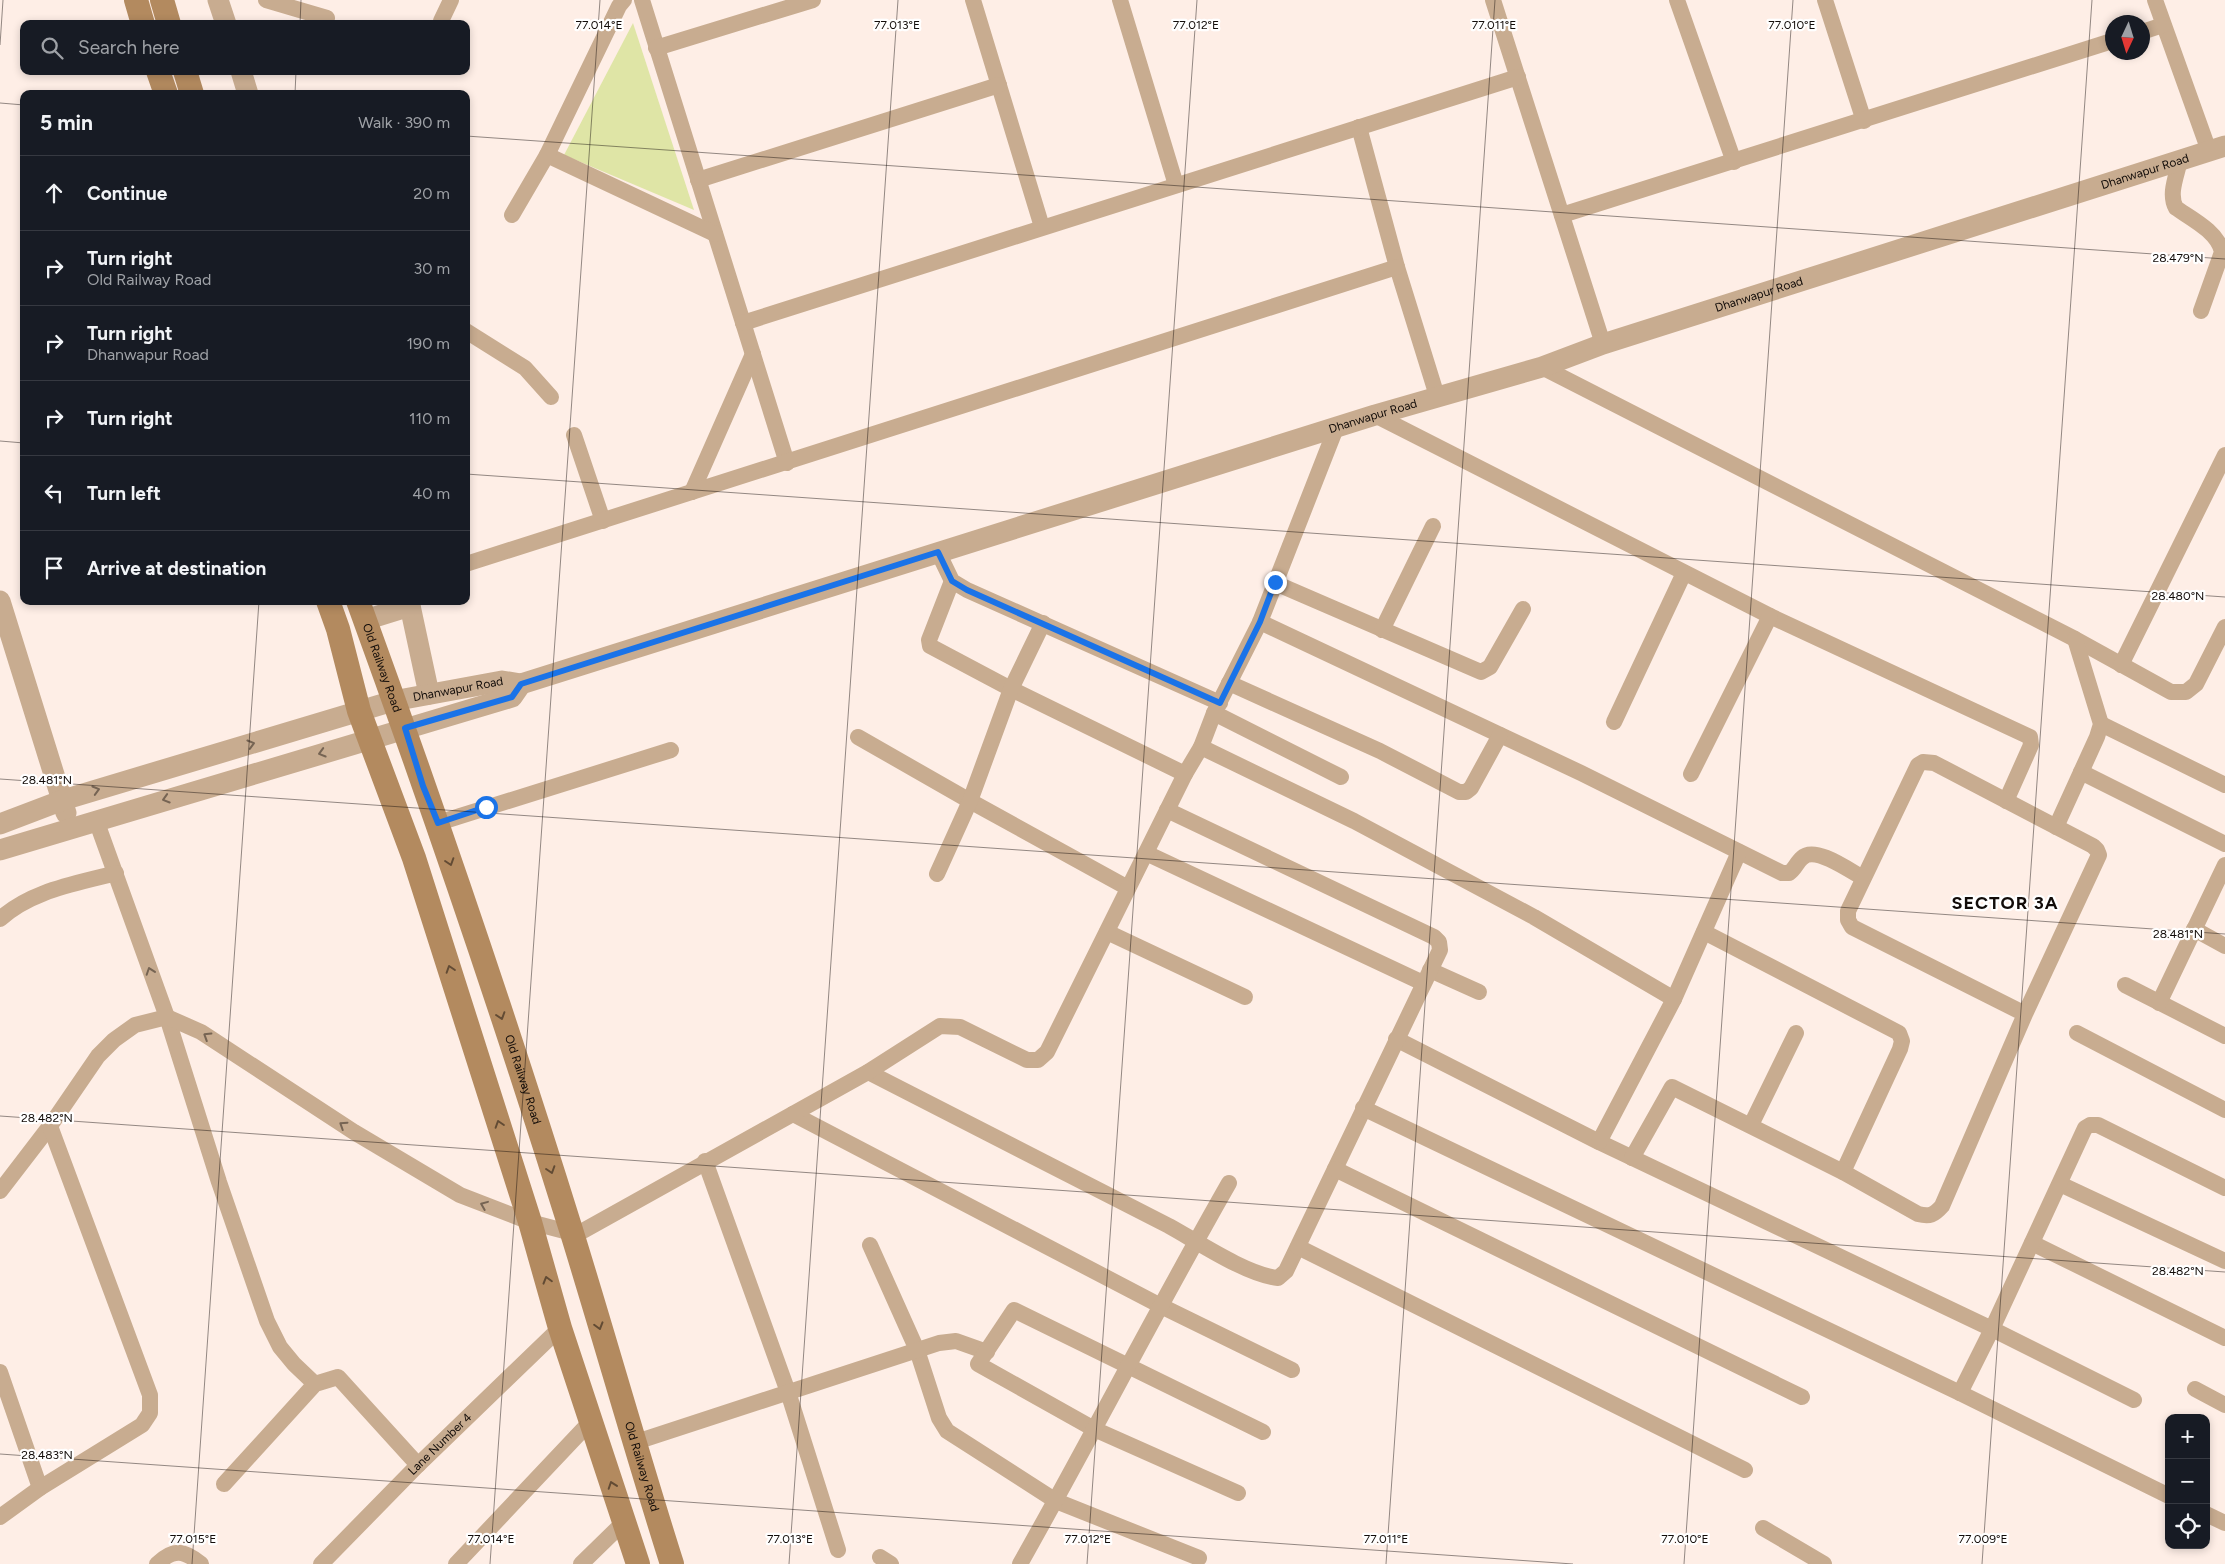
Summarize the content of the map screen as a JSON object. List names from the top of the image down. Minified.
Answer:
{"streets":{"main road":["Old Railway Road"],"street":["Dhanwapur Road","Lane Number 4"]},"crossings":[["Dhanwapur Road","Old Railway Road"]],"districts":["SECTOR 3A"],"north":"bottom","page":{"search":"Search here","heading":["5 min","Walk · 390 m"],"list":[["Continue","20 m"],["Turn right","Old Railway Road","30 m"],["Turn right","Dhanwapur Road","190 m"],["Turn right","110 m"],["Turn left","40 m"],"Arrive at destination"],"map_buttons":["+","−"]},"coordinates":["77.014°E","77.013°E","77.012°E","77.011°E","77.010°E","28.479°N","28.480°N","28.481°N","28.482°N","28.483°N","77.015°E","77.009°E"]}
